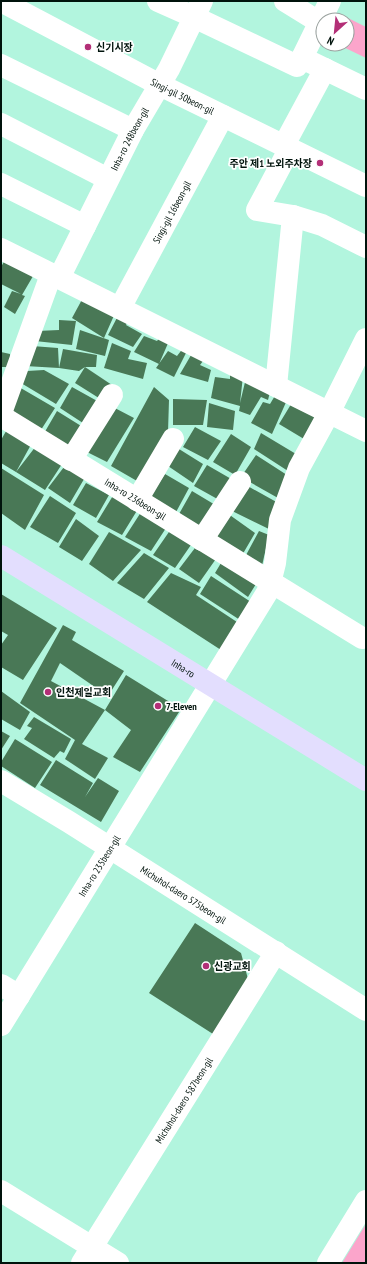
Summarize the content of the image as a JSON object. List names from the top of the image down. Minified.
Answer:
{"streets":{"main road":["Inha-ro"],"street":["Singi-gil 30beon-gil","Inha-ro 248beon-gil","Singi-gil 16beon-gil","Inha-ro 236beon-gil","Inha-ro 235beon-gil","Michuhol-daero 575beon-gil","Michuhol-daero 587beon-gil"]},"crossings":[["Singi-gil 30beon-gil","Inha-ro 248beon-gil"],["Singi-gil 30beon-gil","Singi-gil 16beon-gil"],["Inha-ro 236beon-gil","Inha-ro 235beon-gil"],["Inha-ro","Inha-ro 235beon-gil"],["Inha-ro 235beon-gil","Michuhol-daero 575beon-gil"],["Michuhol-daero 575beon-gil","Michuhol-daero 587beon-gil"]],"places":["신기시장","주안 제1 노외주차장","인천제일교회","7-Eleven","신광교회"],"north":"bottom left"}
